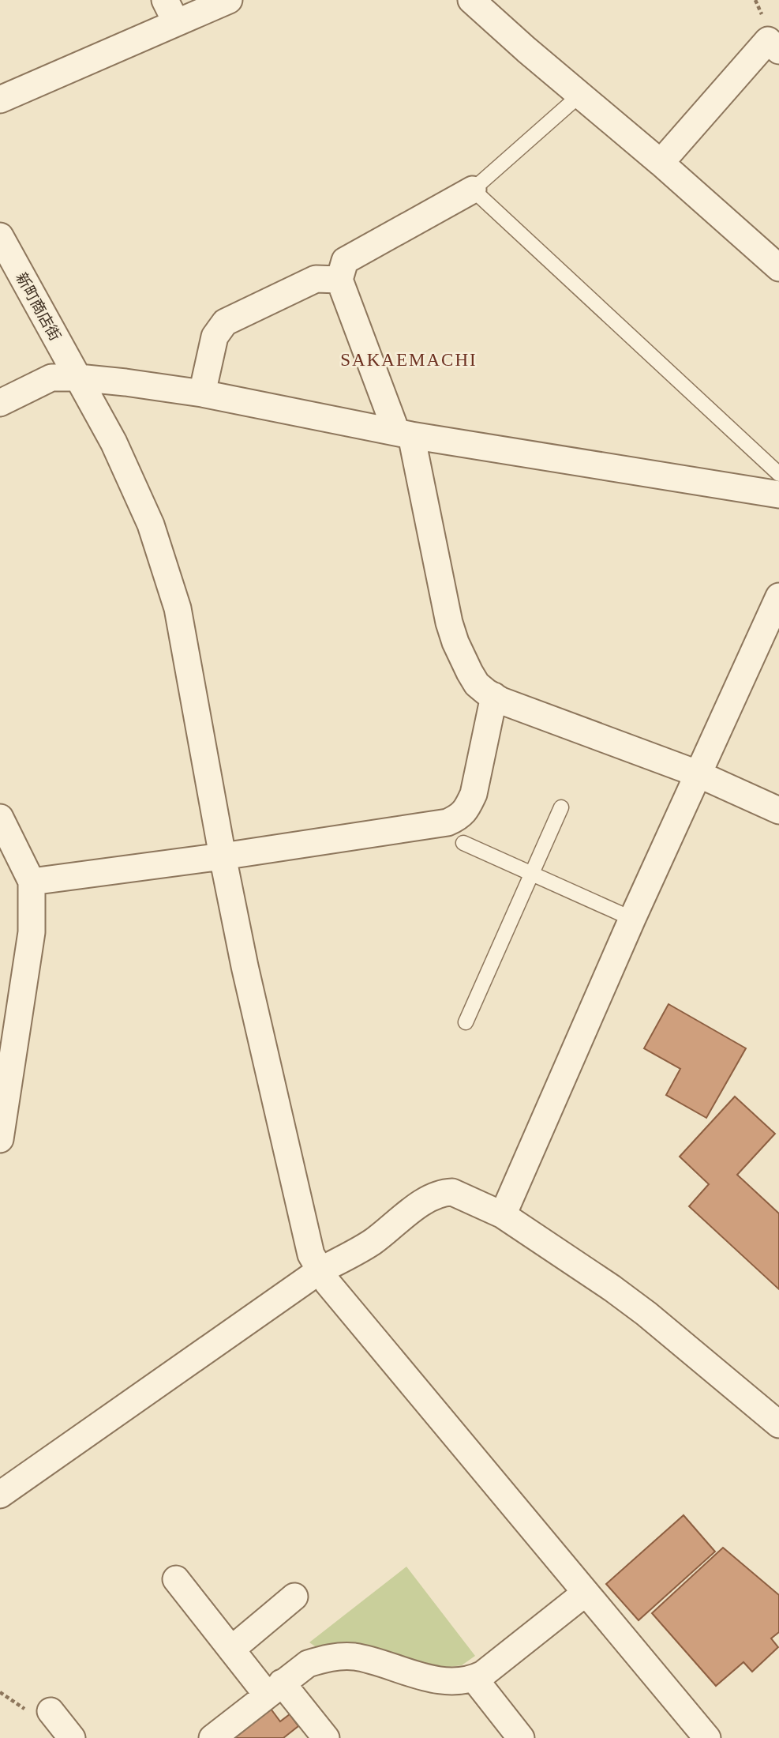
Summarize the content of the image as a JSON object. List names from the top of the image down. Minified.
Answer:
{"streets":{"street":["新町商店街"]},"districts":["SAKAEMACHI"]}
